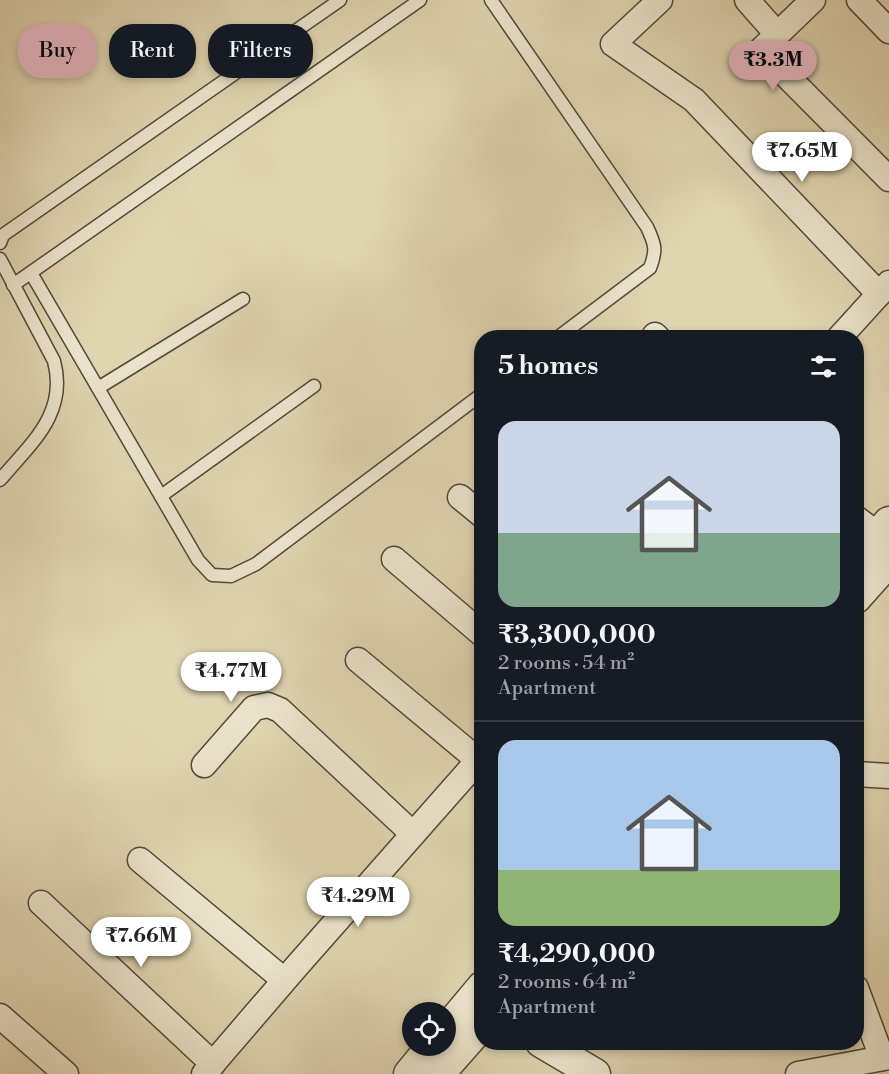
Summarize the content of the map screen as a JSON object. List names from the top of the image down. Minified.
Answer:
{"page":{"chip":["Buy","Rent","Filters"],"price":["₹3.3M","₹7.65M","₹4.77M","₹4.29M","₹7.66M"],"heading":"5 homes","list":[{"name":"₹3,300,000","note":"2 rooms · 54 m² · Apartment"},{"name":"₹4,290,000","note":"2 rooms · 64 m² · Apartment"}]}}
